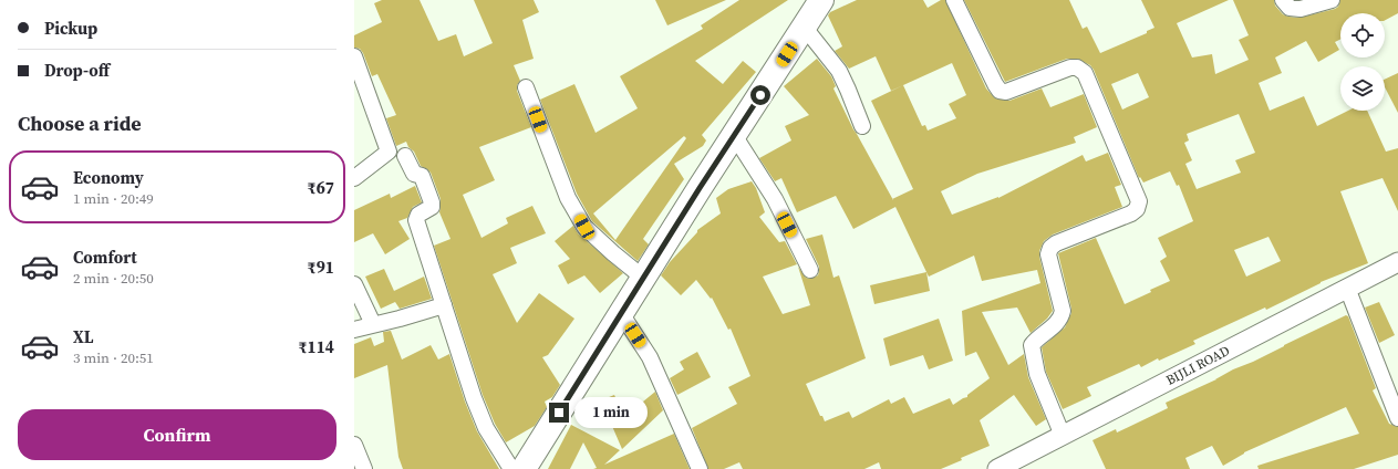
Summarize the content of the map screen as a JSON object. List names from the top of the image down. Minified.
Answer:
{"streets":{"street":["BIJLI ROAD"]},"page":{"banner":["Pickup","Drop-off"],"heading":"Choose a ride","list":[{"name":"Economy","note":"1 min · 20:49","value":"₹67"},{"name":"Comfort","note":"2 min · 20:50","value":"₹91"},{"name":"XL","note":"3 min · 20:51","value":"₹114"}],"bubble":"1 min","buttons":"Confirm"}}
